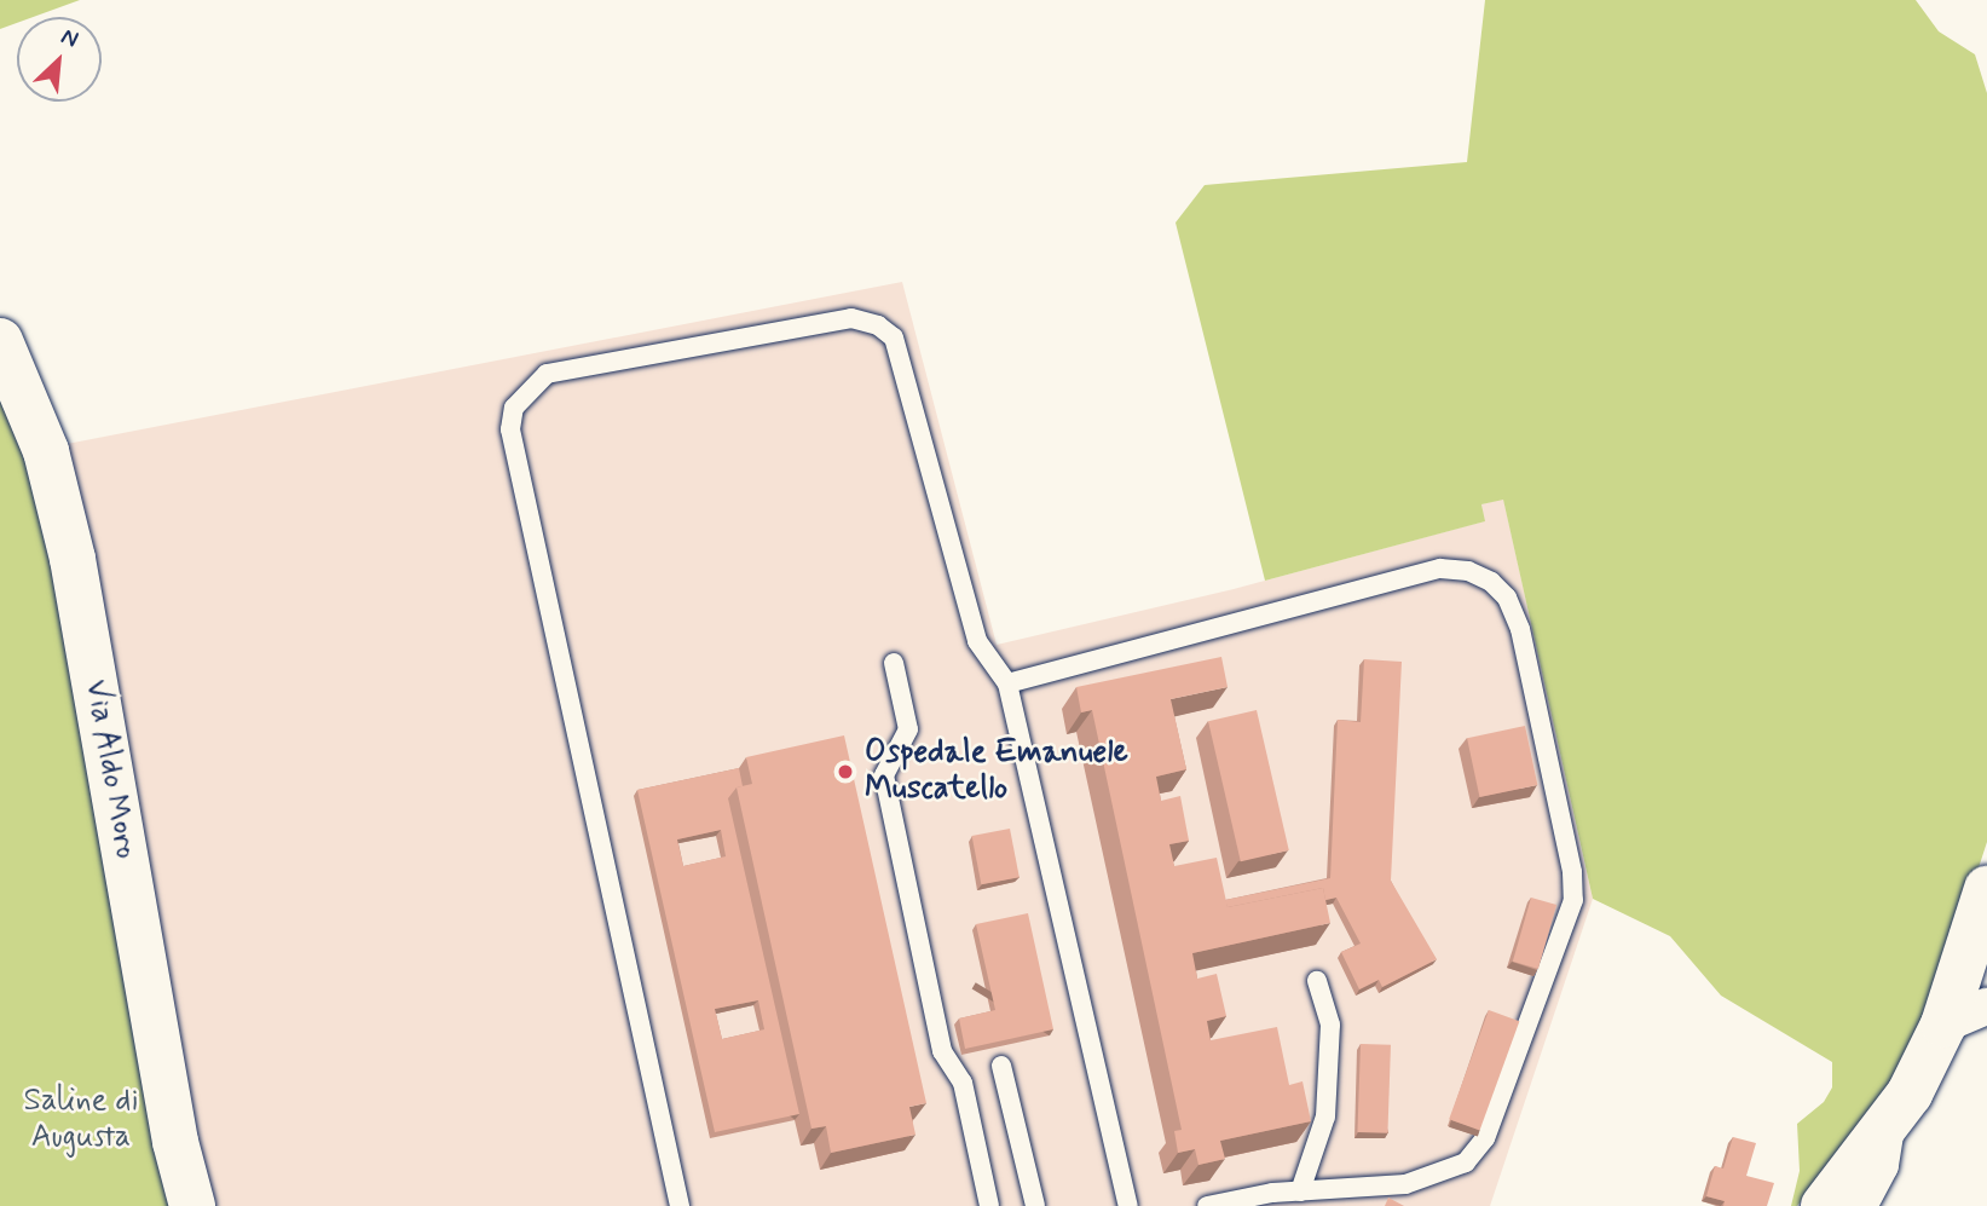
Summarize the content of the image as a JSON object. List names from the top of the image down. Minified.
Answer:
{"streets":{"main road":["Via Aldo Moro"]},"parks":["Saline di Augusta"],"places":["Ospedale Emanuele Muscatello"],"north":"top right"}
